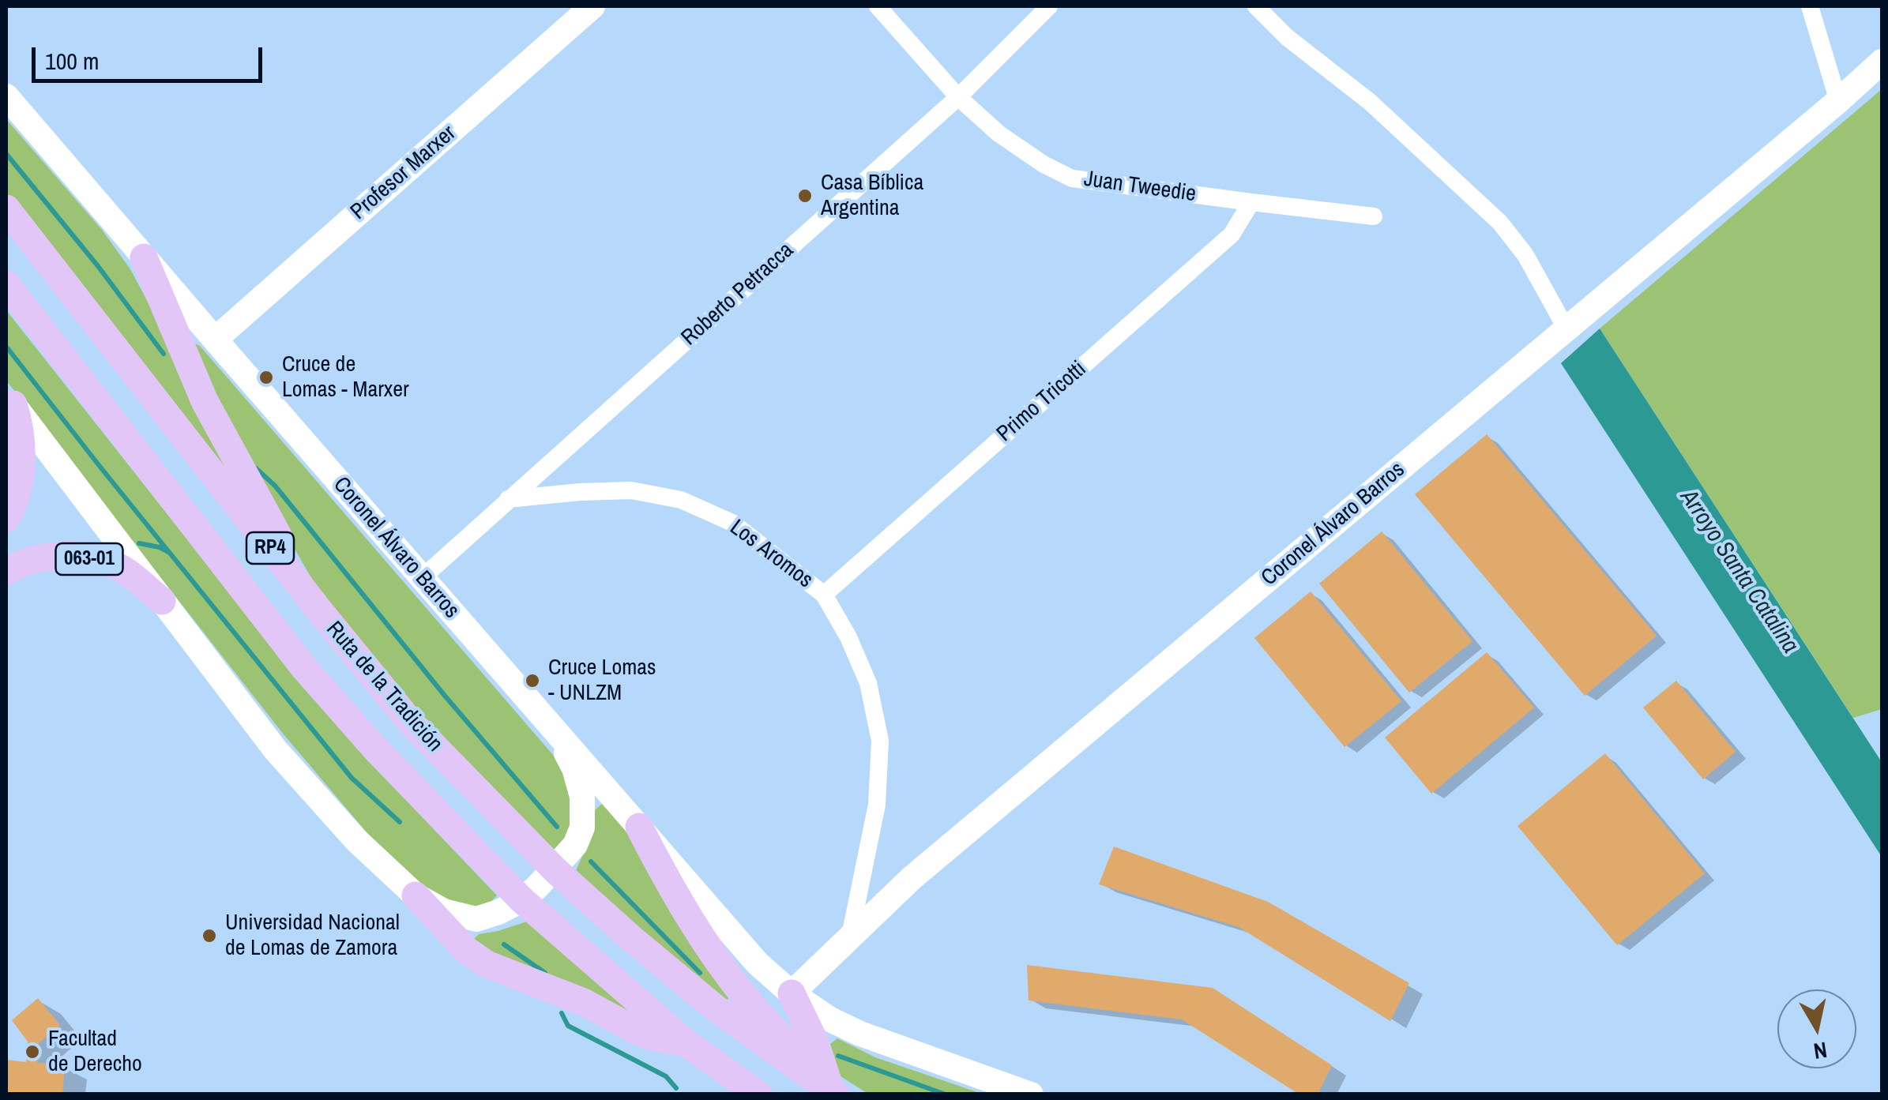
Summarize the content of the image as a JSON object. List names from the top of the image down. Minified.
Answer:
{"streets":{"main road":["Profesor Marxer","Coronel Álvaro Barros","RP4","063-01","Ruta de la Tradición"],"street":["Juan Tweedie","Roberto Petracca","Primo Tricotti","Los Aromos"]},"crossings":[["Profesor Marxer","Coronel Álvaro Barros"],["Juan Tweedie","Roberto Petracca"],["Juan Tweedie","Primo Tricotti"],["Roberto Petracca","Coronel Álvaro Barros"],["Roberto Petracca","Los Aromos"],["Primo Tricotti","Los Aromos"],["Coronel Álvaro Barros","Los Aromos"]],"water":["Arroyo Santa Catalina"],"places":["Casa Bíblica Argentina","Cruce de Lomas - Marxer","Cruce Lomas - UNLZM","Universidad Nacional de Lomas de Zamora","Facultad de Derecho"],"scale_bar":"100 m","north":"bottom"}
